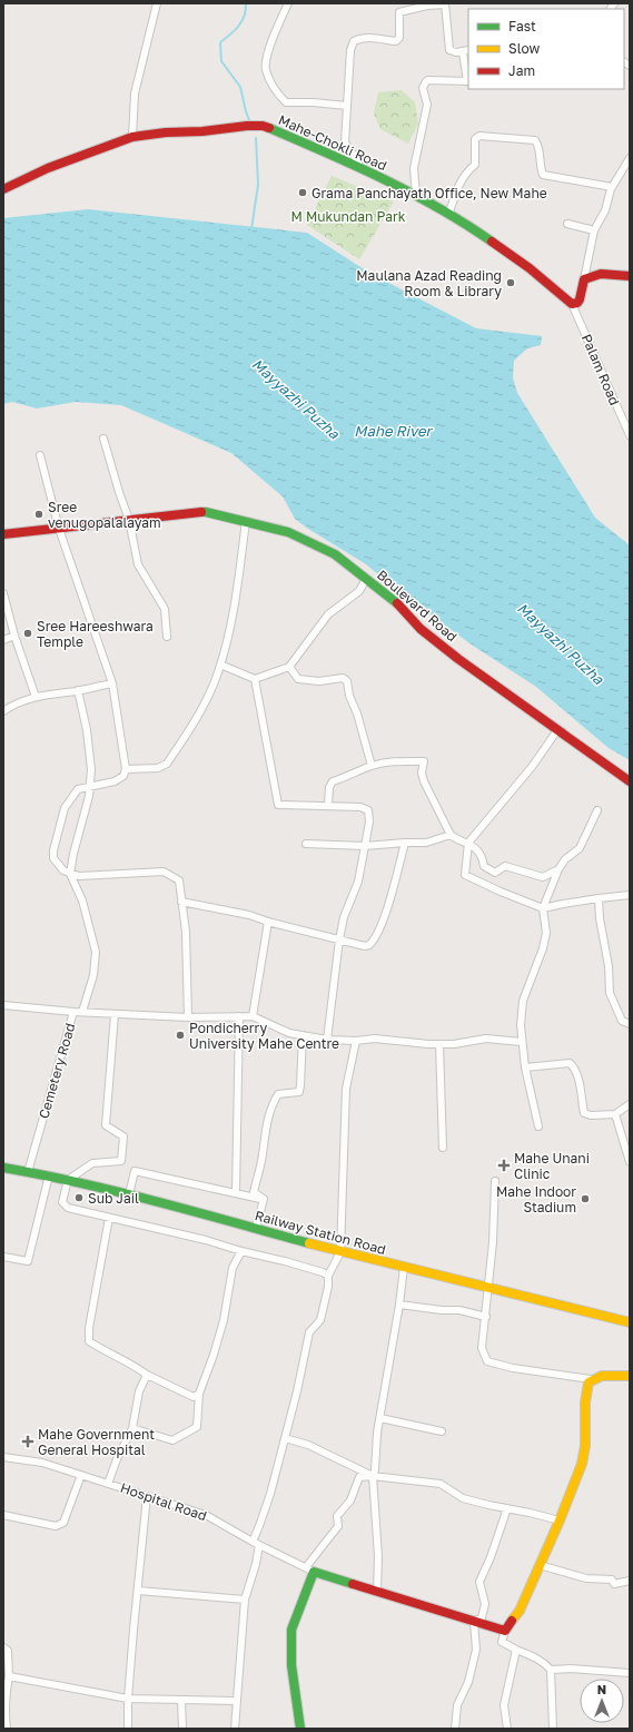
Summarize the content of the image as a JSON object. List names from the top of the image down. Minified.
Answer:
{"streets":{"street":["Mahe-Chokli Road","Palam Road","Boulevard Road","Cemetery Road","Railway Station Road","Hospital Road"]},"crossings":[["Mahe-Chokli Road","Palam Road"],["Cemetery Road","Railway Station Road"]],"water":["Mayyazhi Puzha","Mahe River"],"parks":["M Mukundan Park"],"places":{"other":["Grama Panchayath Office, New Mahe","Maulana Azad Reading Room & Library","Sree venugopalalayam","Sree Hareeshwara Temple","Pondicherry University Mahe Centre","Sub Jail","Mahe Indoor Stadium"],"health":["Mahe Unani Clinic","Mahe Government General Hospital"]},"legend":["Fast","Slow","Jam"],"north":"top"}
